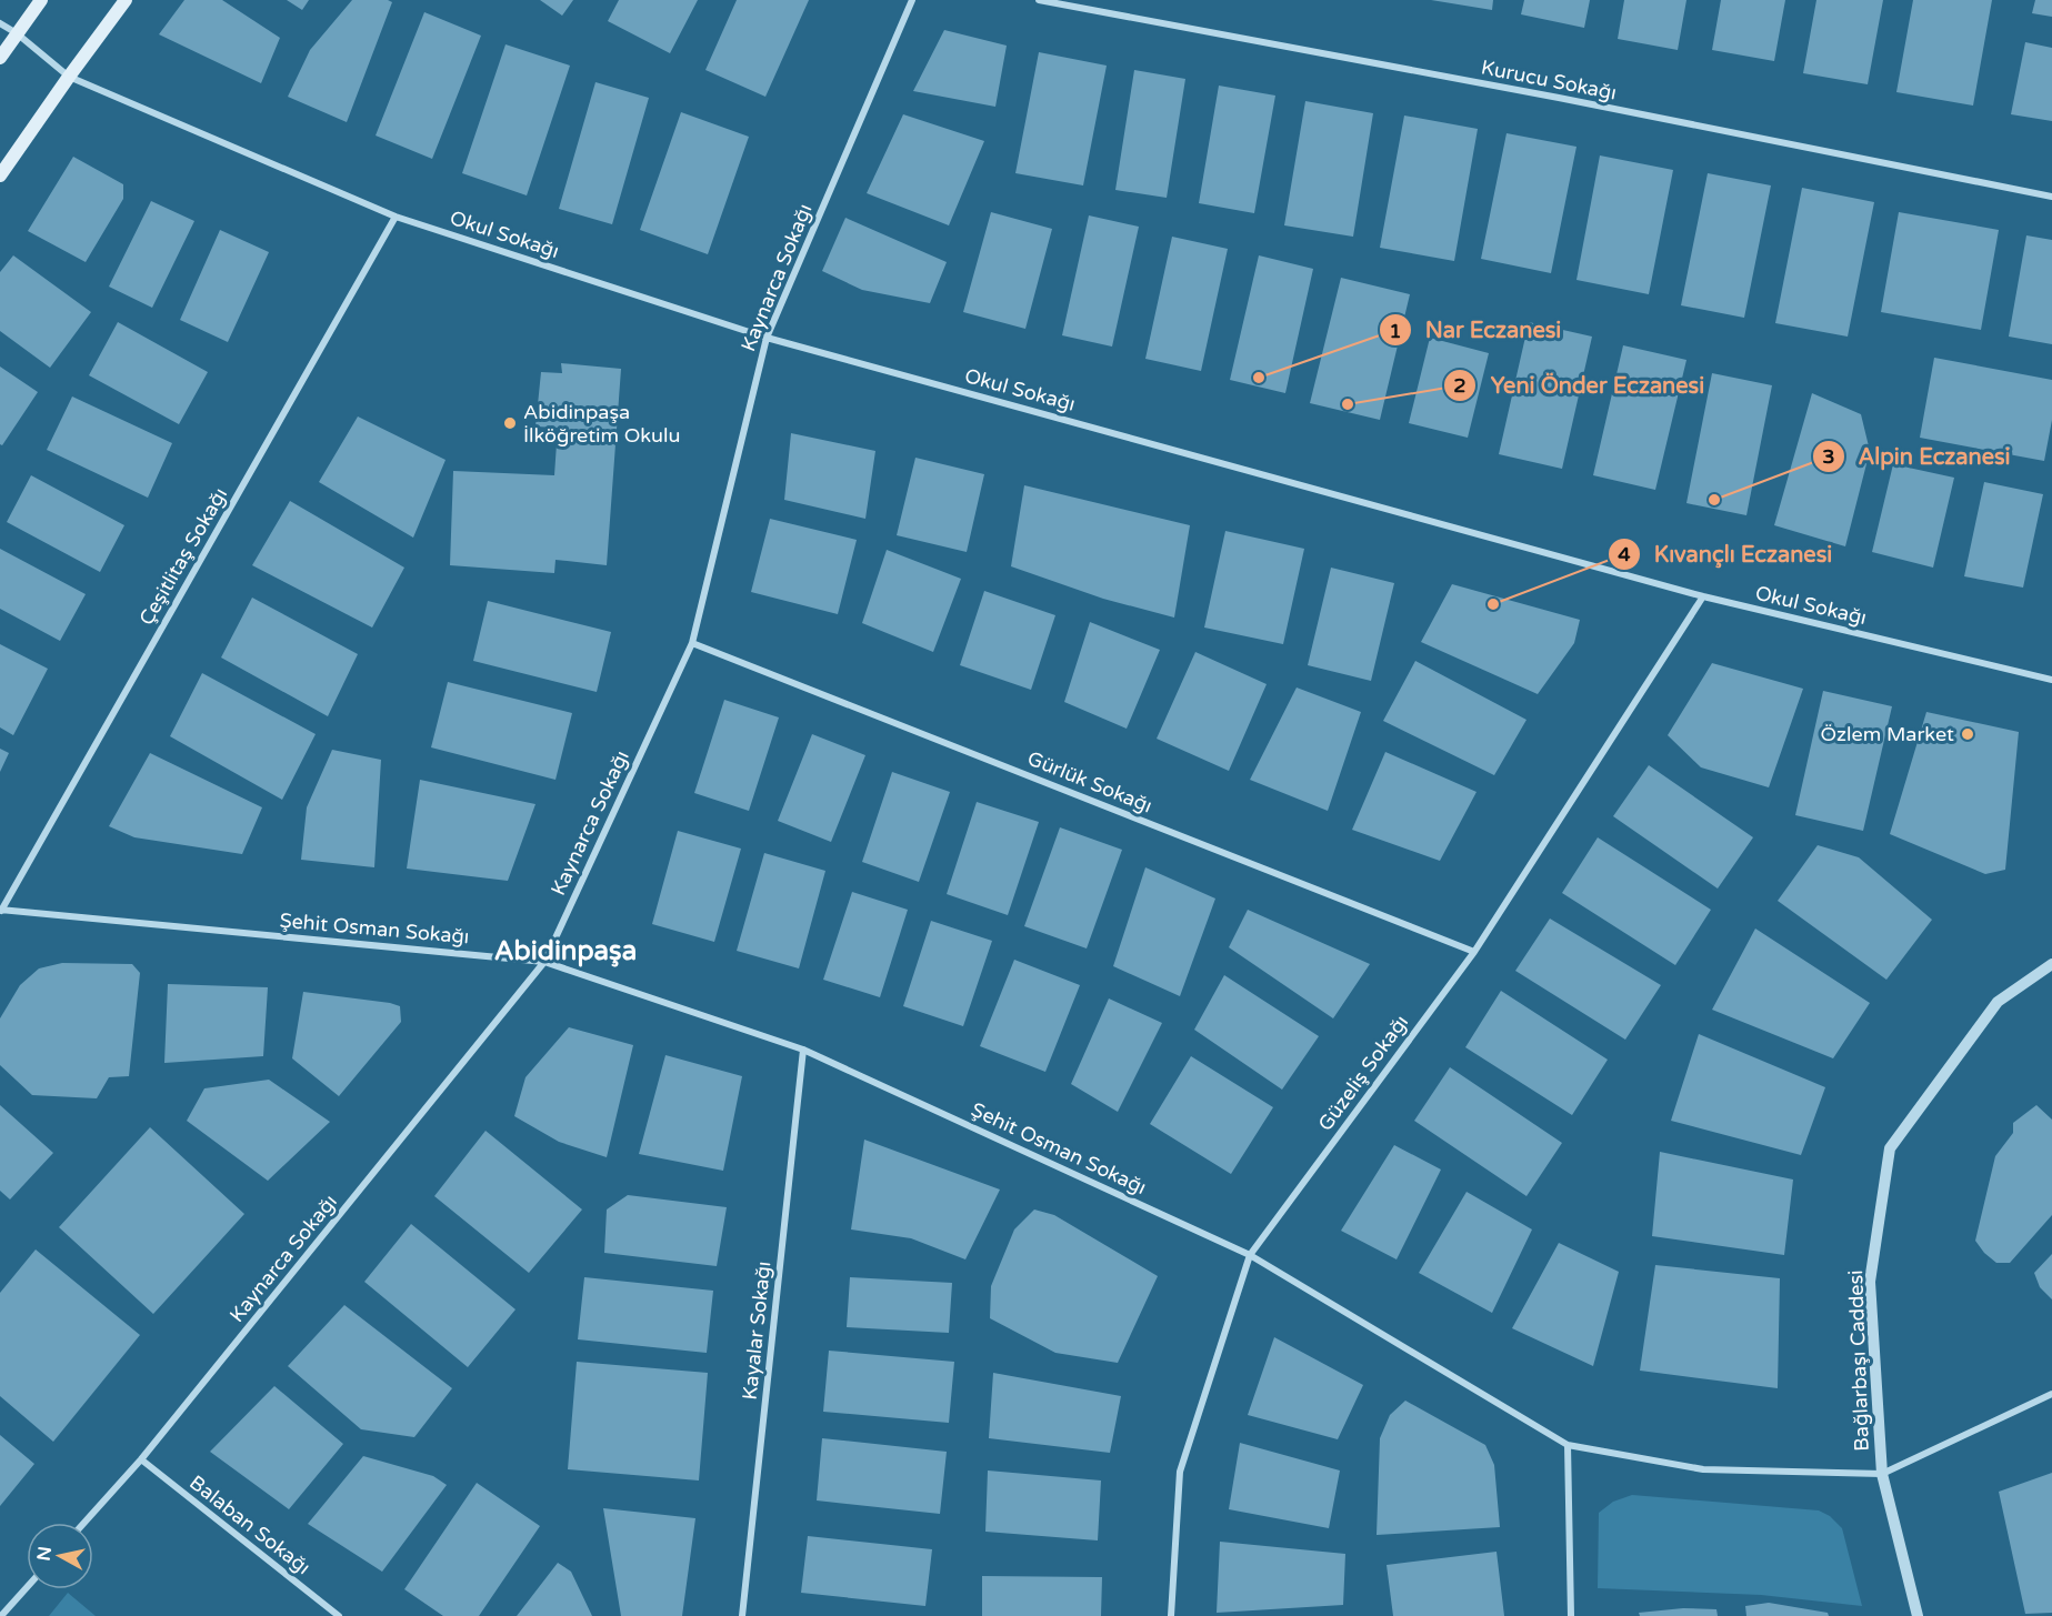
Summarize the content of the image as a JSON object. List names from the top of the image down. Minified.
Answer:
{"streets":{"street":["Kurucu Sokağı","Okul Sokağı","Kaynarca Sokağı","Çeşitlitaş Sokağı","Gürlük Sokağı","Şehit Osman Sokağı","Güzeliş Sokağı","Kayalar Sokağı","Bağlarbaşı Caddesi","Balaban Sokağı"]},"crossings":[["Okul Sokağı","Kaynarca Sokağı"],["Okul Sokağı","Çeşitlitaş Sokağı"],["Okul Sokağı","Güzeliş Sokağı"],["Kaynarca Sokağı","Gürlük Sokağı"],["Kaynarca Sokağı","Şehit Osman Sokağı"],["Kaynarca Sokağı","Balaban Sokağı"],["Çeşitlitaş Sokağı","Şehit Osman Sokağı"],["Gürlük Sokağı","Güzeliş Sokağı"],["Şehit Osman Sokağı","Güzeliş Sokağı"],["Şehit Osman Sokağı","Kayalar Sokağı"],["Şehit Osman Sokağı","Bağlarbaşı Caddesi"]],"districts":["Abidinpaşa"],"places":["Nar Eczanesi","Yeni Önder Eczanesi","Abidinpaşa İlköğretim Okulu","Alpin Eczanesi","Kıvançlı Eczanesi","Özlem Market"],"north":"left"}
